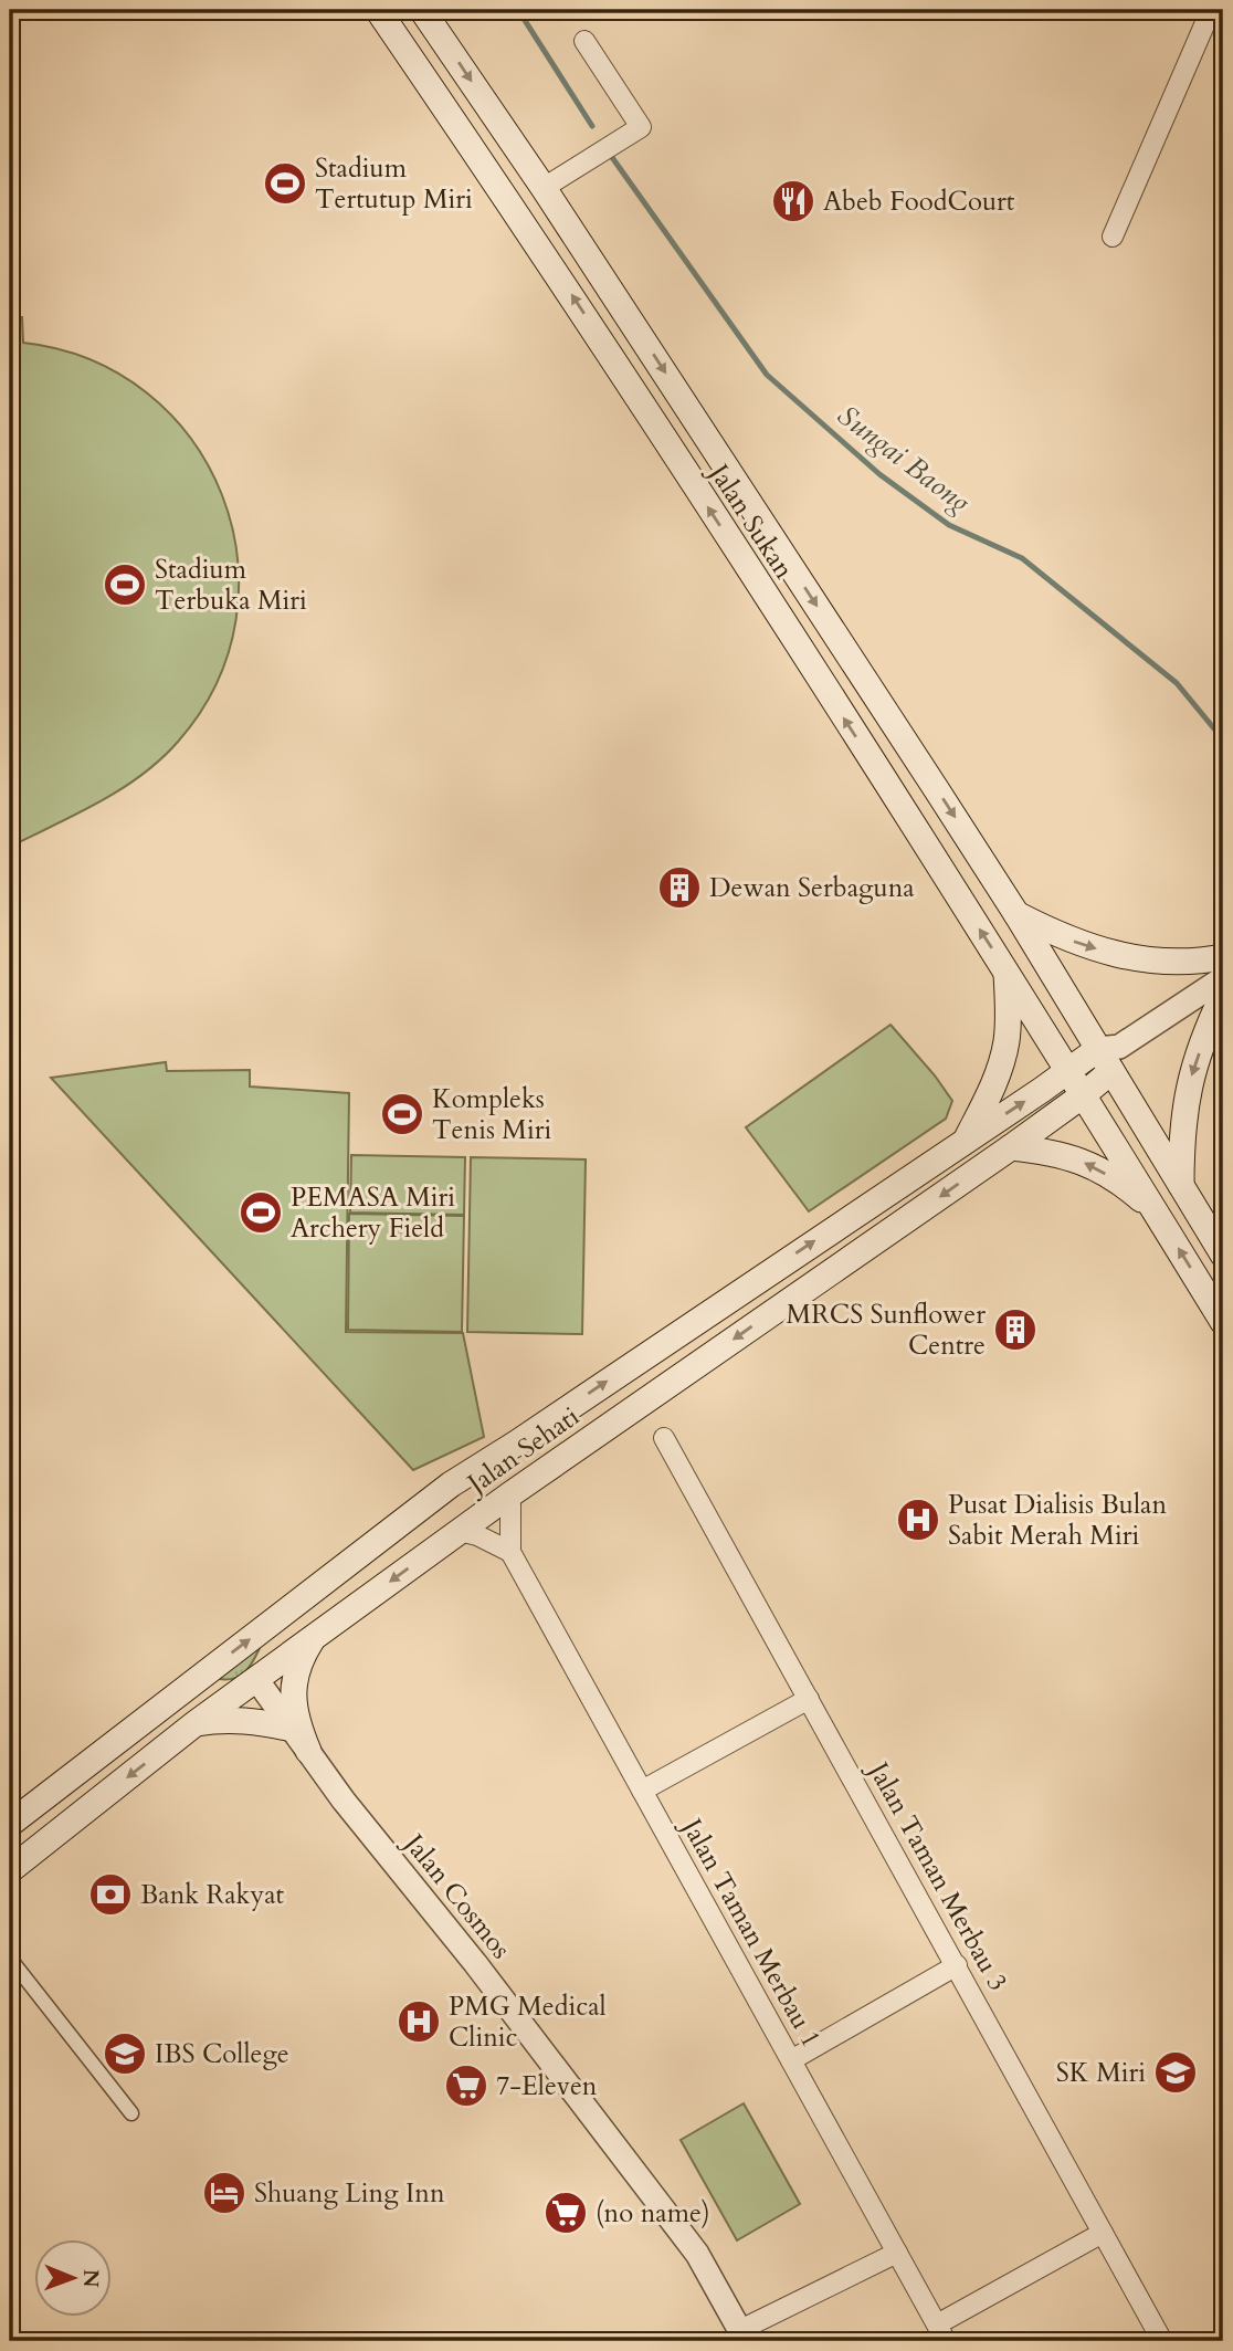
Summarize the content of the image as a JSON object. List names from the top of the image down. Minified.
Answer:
{"streets":{"main road":["Jalan Sukan","Jalan Sehati"],"street":["Jalan Taman Merbau 3","Jalan Cosmos","Jalan Taman Merbau 1"]},"crossings":[["Jalan Sukan","Jalan Sehati"],["Jalan Sehati","Jalan Cosmos"]],"water":["Sungai Baong"],"places":{"sports":["Stadium Tertutup Miri","Stadium Terbuka Miri","Kompleks Tenis Miri","PEMASA Miri Archery Field"],"restaurant":["Abeb FoodCourt"],"building":["Dewan Serbaguna","MRCS Sunflower Centre"],"hospital":["Pusat Dialisis Bulan Sabit Merah Miri","PMG Medical Clinic"],"bank":["Bank Rakyat"],"school or university":["IBS College","SK Miri"],"supermarket":["7-Eleven","(no name)"],"hotel":["Shuang Ling Inn"]},"north":"right"}
